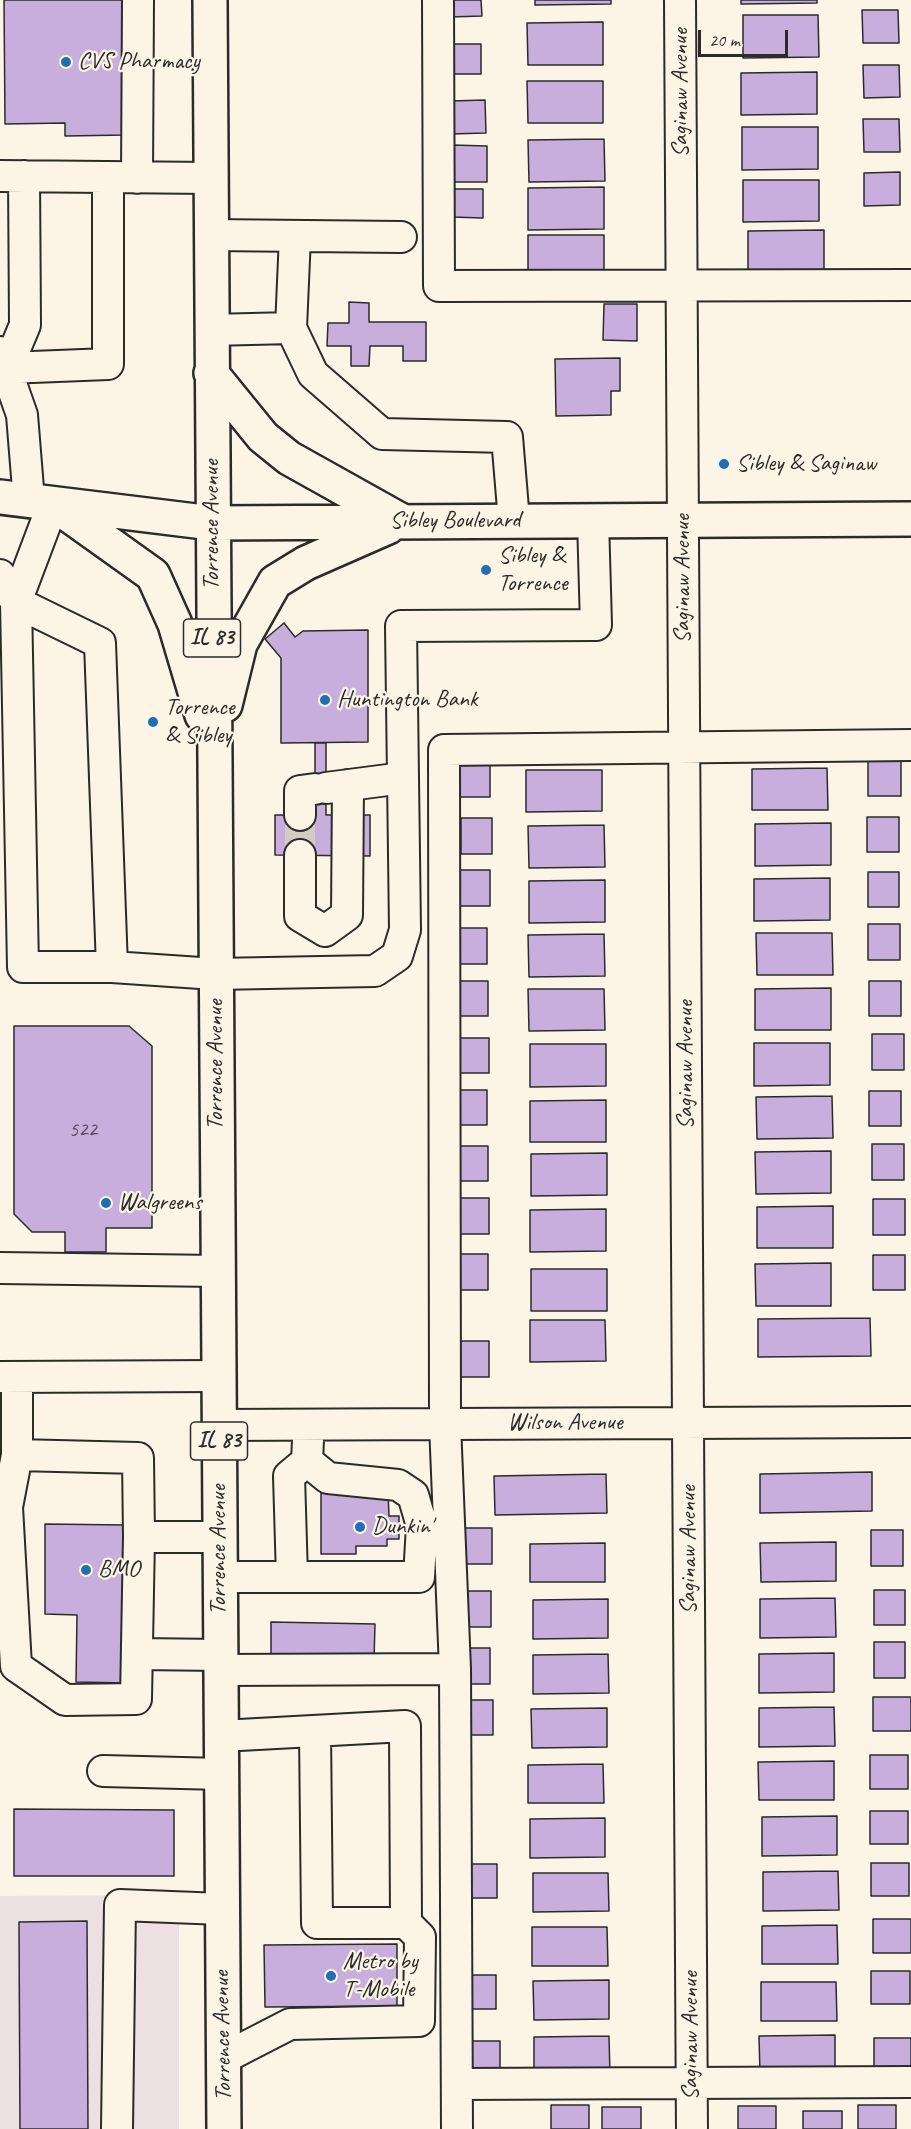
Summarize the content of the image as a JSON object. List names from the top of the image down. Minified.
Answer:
{"streets":{"main road":["Sibley Boulevard","Torrence Avenue","IL 83"],"street":["Saginaw Avenue","Wilson Avenue"]},"crossings":[["Saginaw Avenue","Sibley Boulevard"],["Saginaw Avenue","Wilson Avenue"],["Sibley Boulevard","Torrence Avenue"],["Torrence Avenue","Wilson Avenue"]],"places":["CVS Pharmacy","Sibley & Saginaw","Sibley & Torrence","Huntington Bank","Torrence & Sibley","Walgreens","Dunkin'","BMO","Metro by T-Mobile"],"house_numbers":["522"],"scale_bar":"20 m"}
